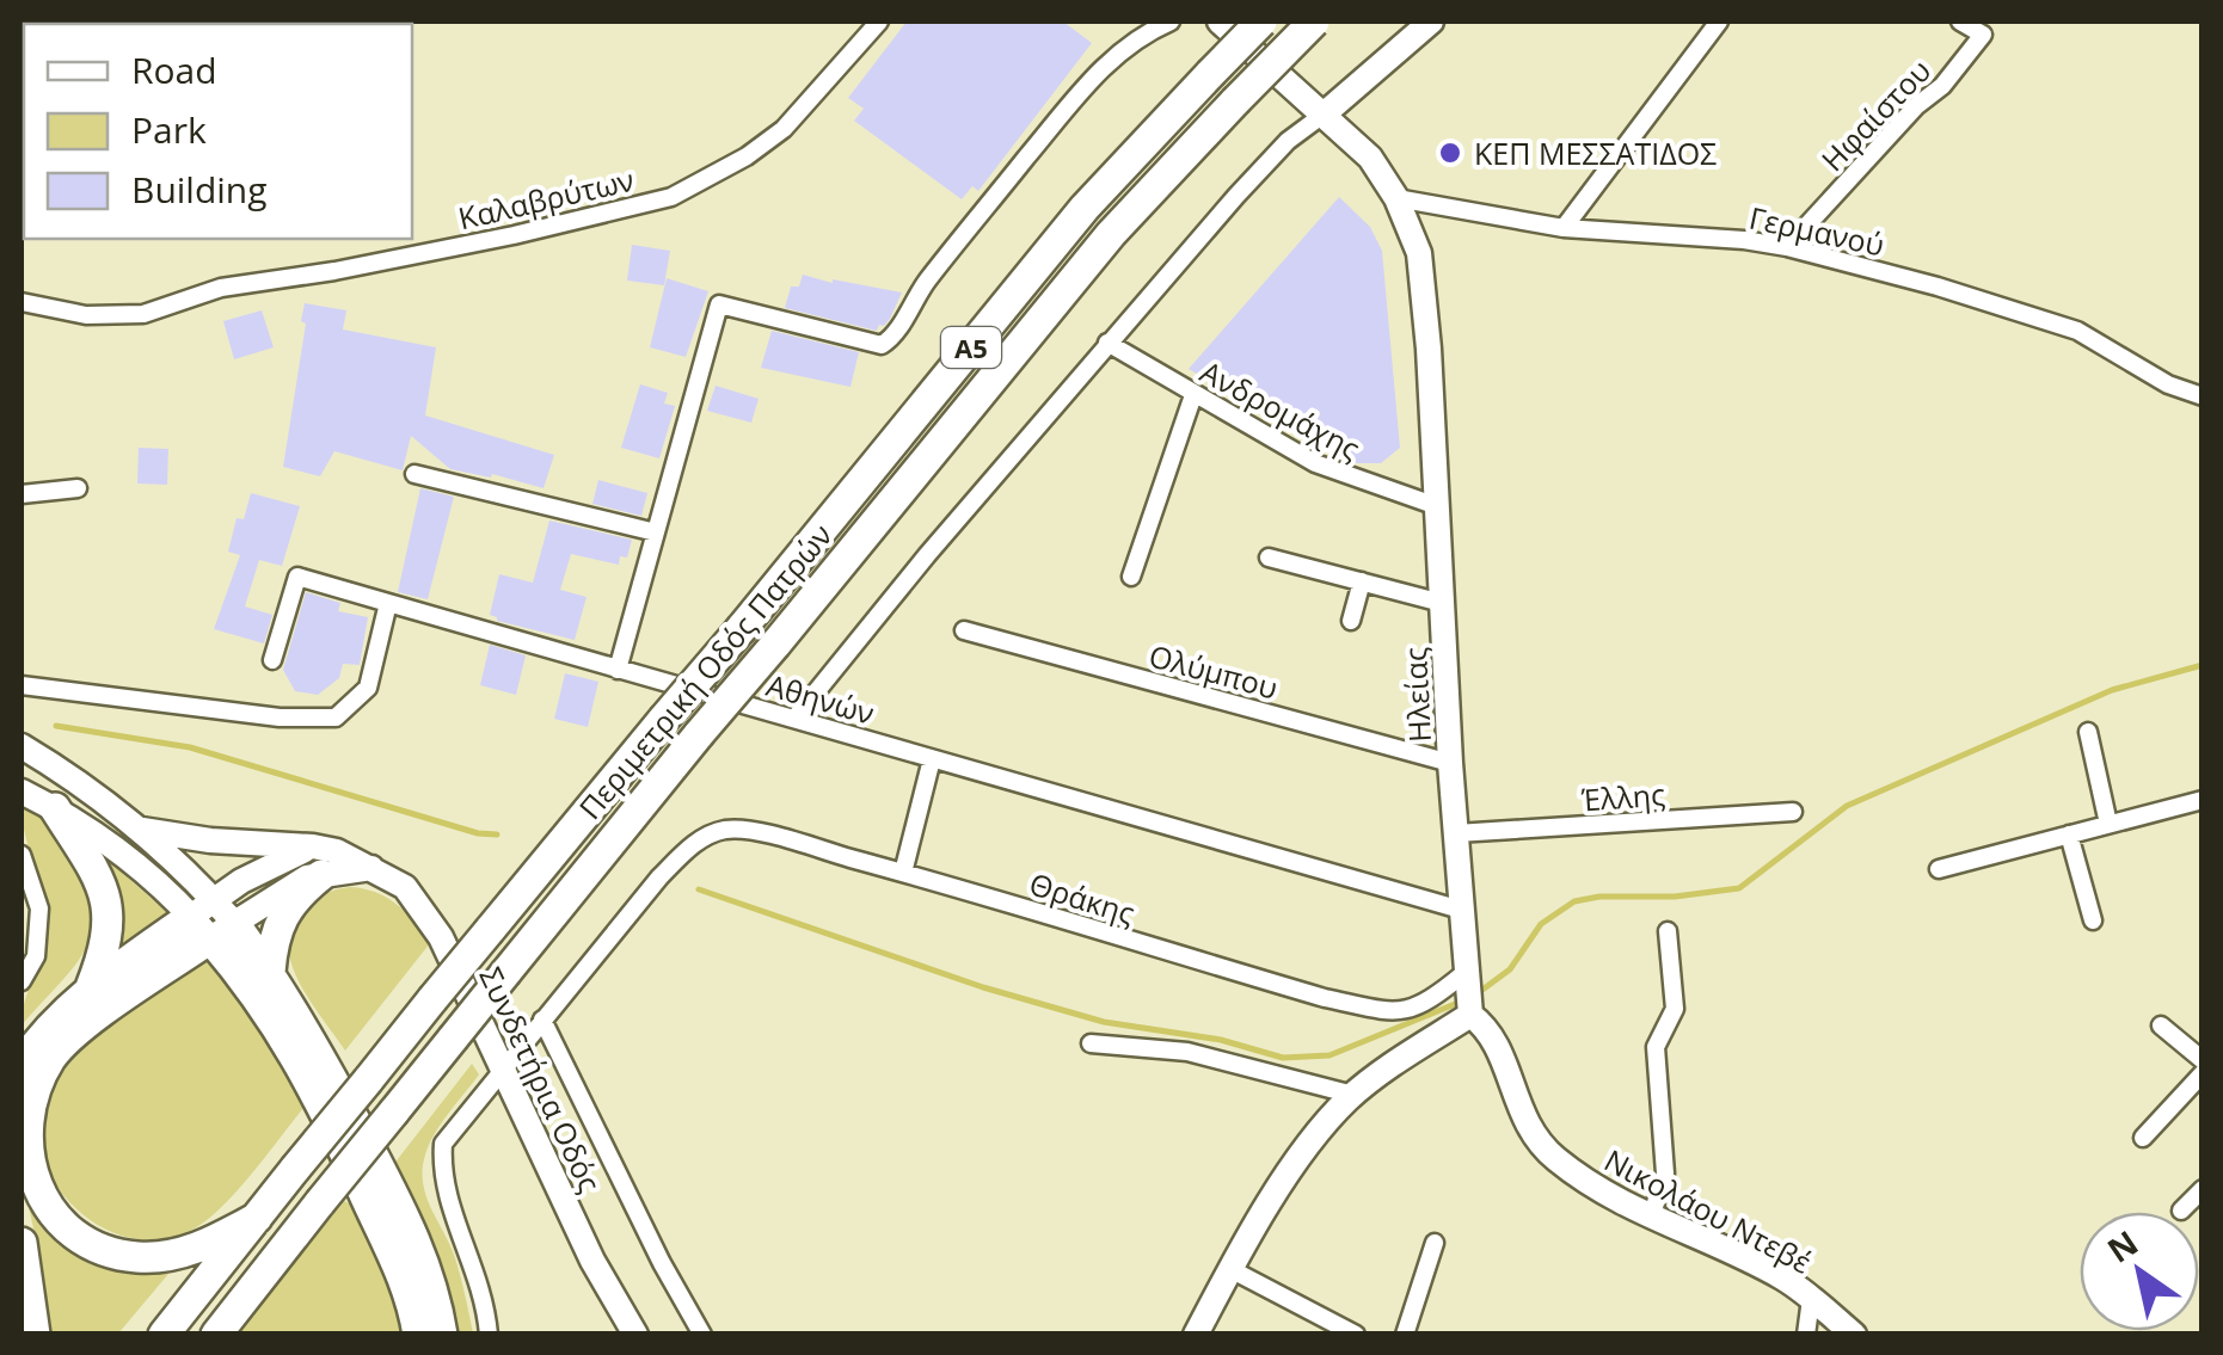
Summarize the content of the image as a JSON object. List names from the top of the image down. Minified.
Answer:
{"streets":{"highway":["Α5","Περιμετρική Οδός Πατρών"],"main road":["Ηλείας","Συνδετήρια Οδός","Νικολάου Ντεβέ"],"street":["Ηφαίστου","Καλαβρύτων","Γερμανού","Ανδρομάχης","Ολύμπου","Αθηνών","Έλλης","Θράκης"]},"crossings":[["Ηφαίστου","Γερμανού"],["Γερμανού","Ηλείας"],["Ανδρομάχης","Ηλείας"],["Ολύμπου","Ηλείας"],["Ηλείας","Αθηνών"],["Ηλείας","Έλλης"],["Ηλείας","Θράκης"],["Ηλείας","Νικολάου Ντεβέ"],["Θράκης","Νικολάου Ντεβέ"]],"places":["ΚΕΠ ΜΕΣΣΑΤΙΔΟΣ"],"legend":["Road","Park","Building"],"north":"top left"}
